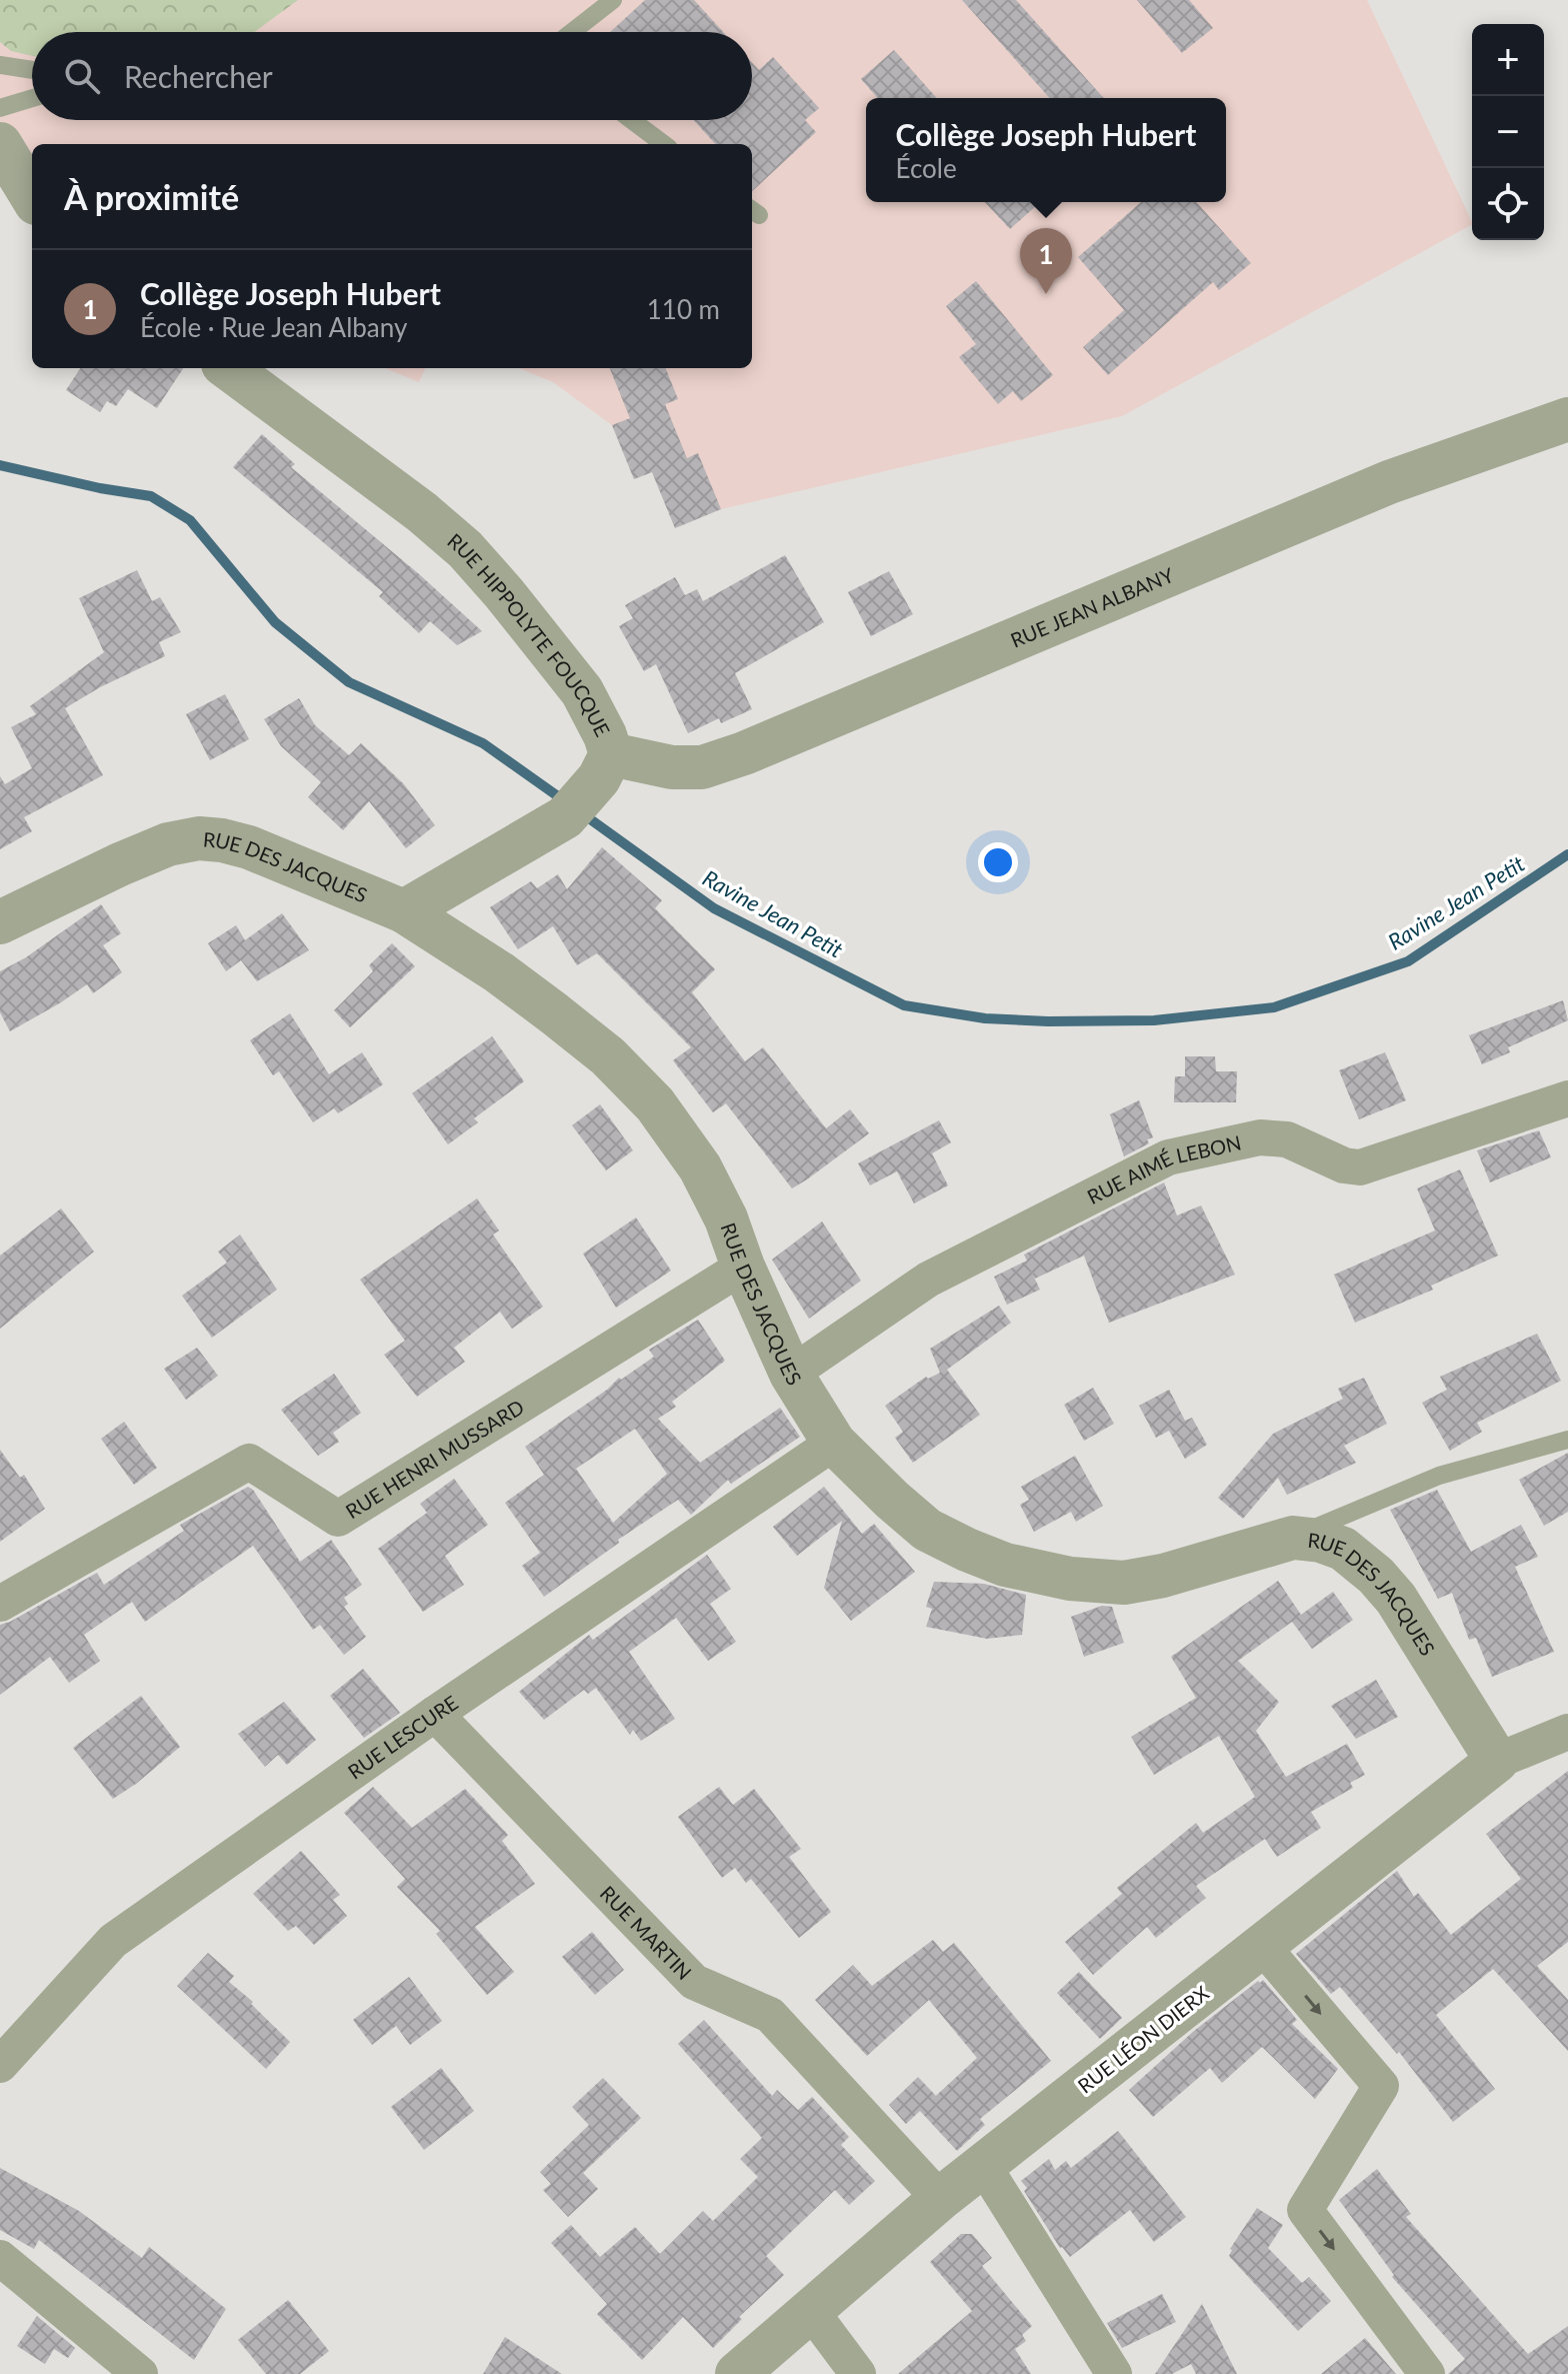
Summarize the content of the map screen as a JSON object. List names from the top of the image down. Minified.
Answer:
{"streets":{"street":["RUE JEAN ALBANY","RUE HIPPOLYTE FOUCQUE","RUE DES JACQUES","RUE AIMÉ LEBON","RUE HENRI MUSSARD","RUE LESCURE","RUE MARTIN","RUE LÉON DIERX"]},"crossings":[["RUE JEAN ALBANY","RUE HIPPOLYTE FOUCQUE"],["RUE DES JACQUES","RUE AIMÉ LEBON"],["RUE DES JACQUES","RUE HENRI MUSSARD"],["RUE DES JACQUES","RUE LESCURE"],["RUE DES JACQUES","RUE LÉON DIERX"],["RUE LESCURE","RUE MARTIN"],["RUE MARTIN","RUE LÉON DIERX"]],"water":["Ravine Jean Petit"],"page":{"map_buttons":["+","−"],"search":"Rechercher","popup":["Collège Joseph Hubert","École"],"heading":"À proximité","pins":"1","list":[{"mark":"1","name":"Collège Joseph Hubert","note":"École · Rue Jean Albany","value":"110 m"}]}}
